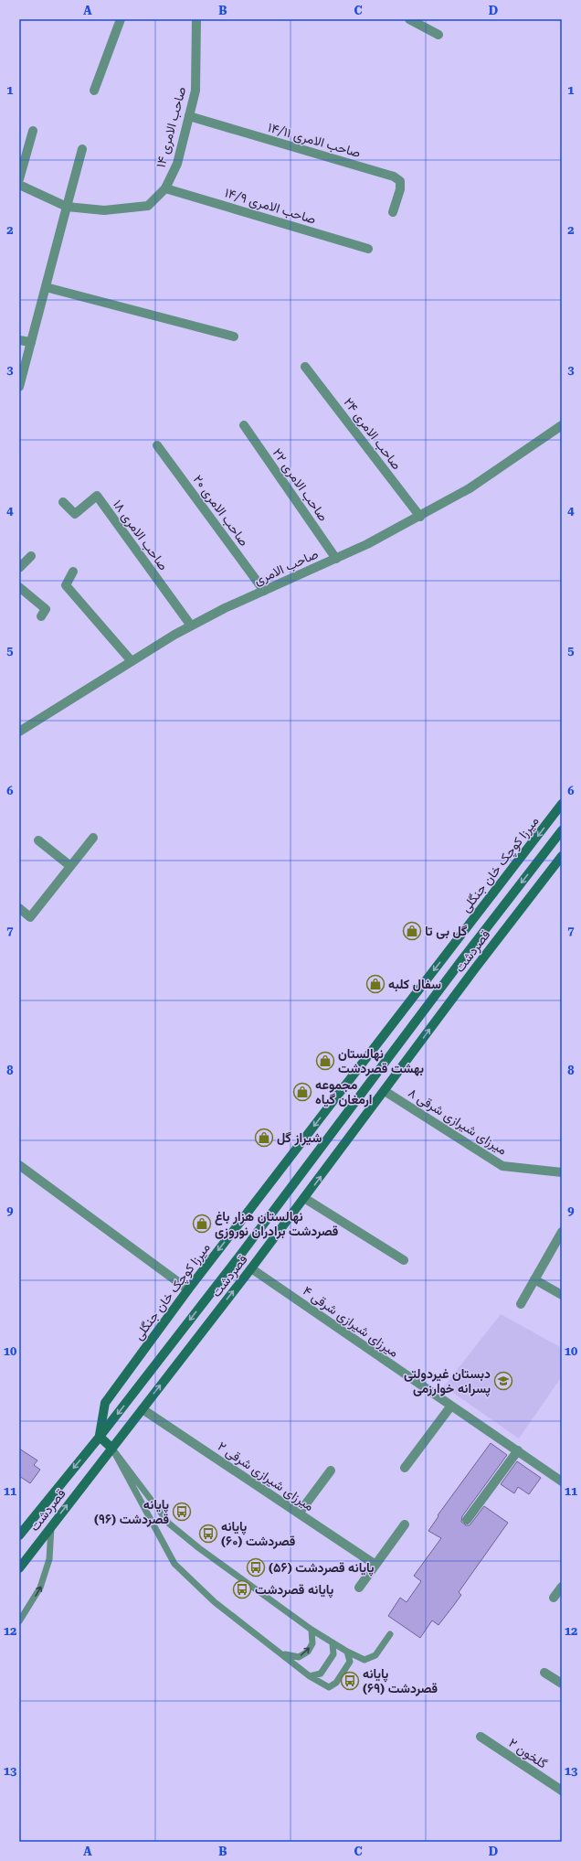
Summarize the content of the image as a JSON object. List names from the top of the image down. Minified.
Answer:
{"streets":{"main road":["میرزا کوچک خان جنگلی","قصردشت"],"street":["۱۴ صاحب الامری","۱۴/۱۱ صاحب الامری","۱۴/۹ صاحب الامری","۲۴ صاحب الامری","۲۲ صاحب الامری","۲۰ صاحب الامری","۱۸ صاحب الامری","صاحب الامری","۸ میرزای شیرازی شرقی","۴ میرزای شیرازی شرقی","۲ میرزای شیرازی شرقی","۲ گلخون"]},"crossings":[["۱۴ صاحب الامری","۱۴/۱۱ صاحب الامری"],["۱۴ صاحب الامری","۱۴/۹ صاحب الامری"],["۲۴ صاحب الامری","صاحب الامری"],["۲۲ صاحب الامری","صاحب الامری"],["۲۰ صاحب الامری","صاحب الامری"],["۱۸ صاحب الامری","صاحب الامری"],["میرزا کوچک خان جنگلی","قصردشت"],["قصردشت","۸ میرزای شیرازی شرقی"],["قصردشت","۴ میرزای شیرازی شرقی"],["قصردشت","۲ میرزای شیرازی شرقی"]],"one_way":["میرزا کوچک خان جنگلی"],"places":{"shop":["گل بی تا","سفال کلبه","نهالستان بهشت قصردشت","مجموعه ارمغان گیاه","شیراز گل","نهالستان هزار باغ قصردشت برادران نوروزی"],"school or university":["دبستان غیردولتی پسرانه خوارزمی"],"bus stop":["پایانه قصردشت (۹۶)","پایانه قصردشت (۶۰)","پایانه قصردشت (۵۶)","پایانه قصردشت","پایانه قصردشت (۶۹)"]},"grid":{"columns":["A","B","C","D"],"rows":["1","2","3","4","5","6","7","8","9","10","11","12","13"]}}
